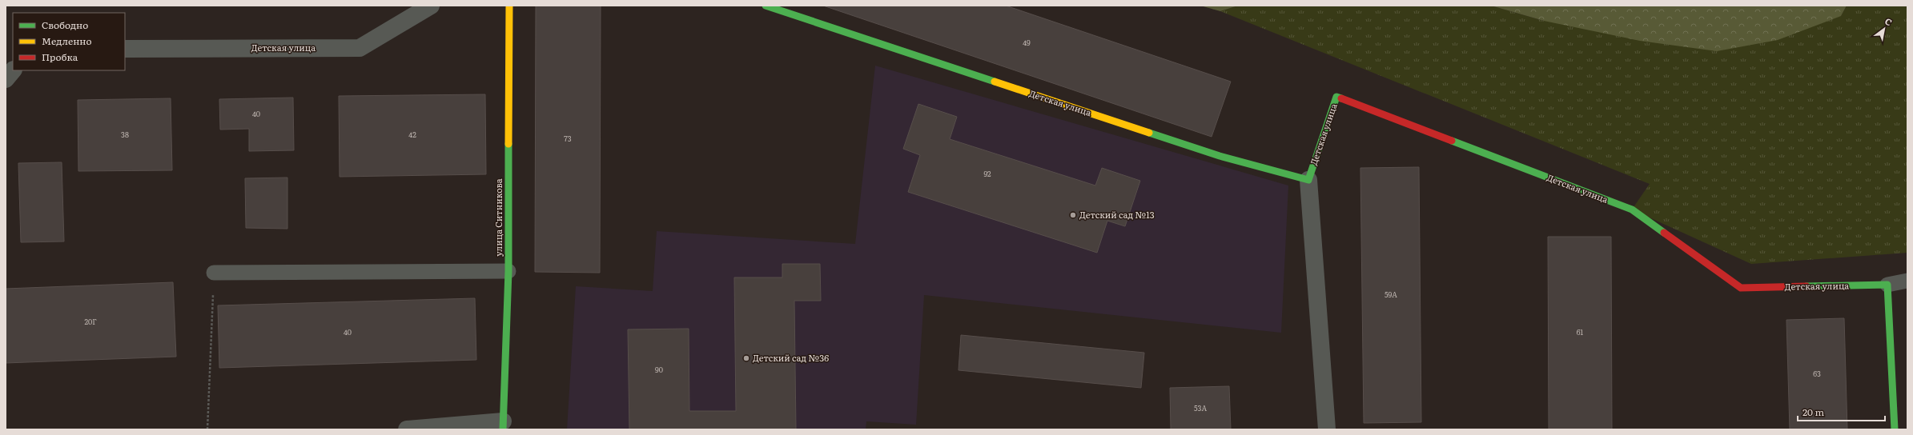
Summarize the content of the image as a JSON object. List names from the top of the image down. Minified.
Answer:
{"streets":{"street":["Детская улица","улица Ситникова"]},"places":["Детский сад №13","Детский сад №36"],"house_numbers":["49","40","38","42","73","92","59А","20Г","40","61","90","63","53А"],"legend":["Свободно","Медленно","Пробка"],"scale_bar":"20 m","north":"top right"}
